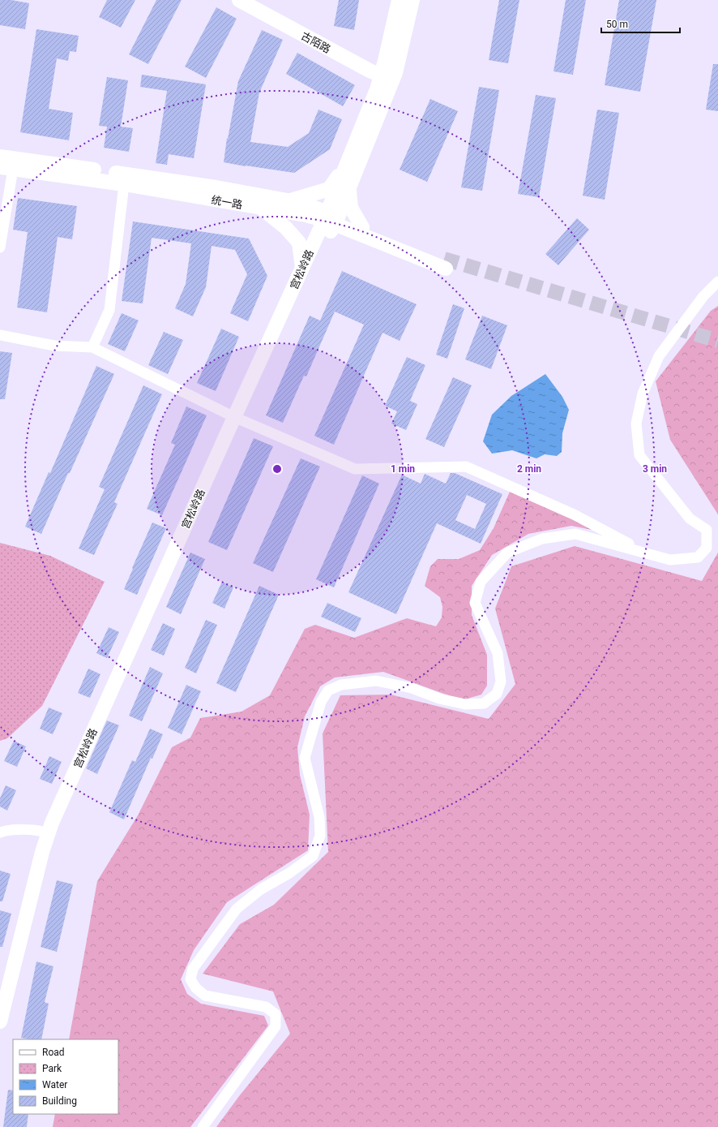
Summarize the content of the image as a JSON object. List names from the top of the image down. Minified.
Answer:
{"streets":{"main road":["古陌路","统一路","宫松岭路"]},"crossings":[["古陌路","宫松岭路"],["统一路","宫松岭路"]],"legend":["Road","Park","Water","Building"],"scale_bar":"50 m","rings":["1 min","2 min","3 min"]}
